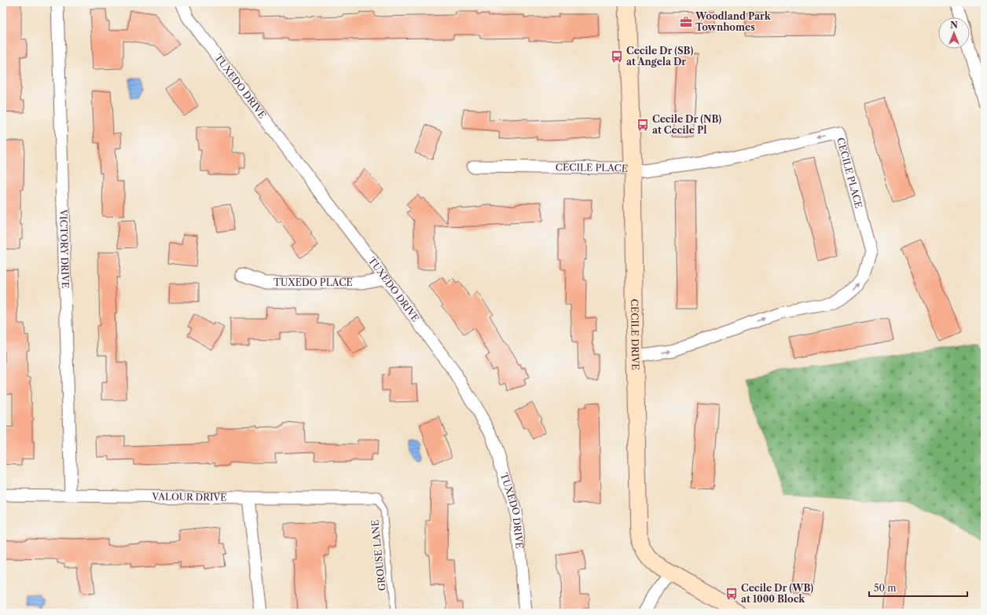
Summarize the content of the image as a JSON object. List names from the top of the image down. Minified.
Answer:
{"streets":{"street":["TUXEDO DRIVE","CECILE PLACE","VICTORY DRIVE","TUXEDO PLACE","CECILE DRIVE","VALOUR DRIVE"],"lane":["GROUSE LANE"]},"crossings":[["TUXEDO DRIVE","TUXEDO PLACE"],["CECILE PLACE","CECILE DRIVE"],["VICTORY DRIVE","VALOUR DRIVE"],["VALOUR DRIVE","GROUSE LANE"]],"places":{"office":["Woodland Park Townhomes"],"bus stop":["Cecile Dr (SB) at Angela Dr","Cecile Dr (NB) at Cecile Pl","Cecile Dr (WB) at 1000 Block"]},"scale_bar":"50 m","north":"top"}
